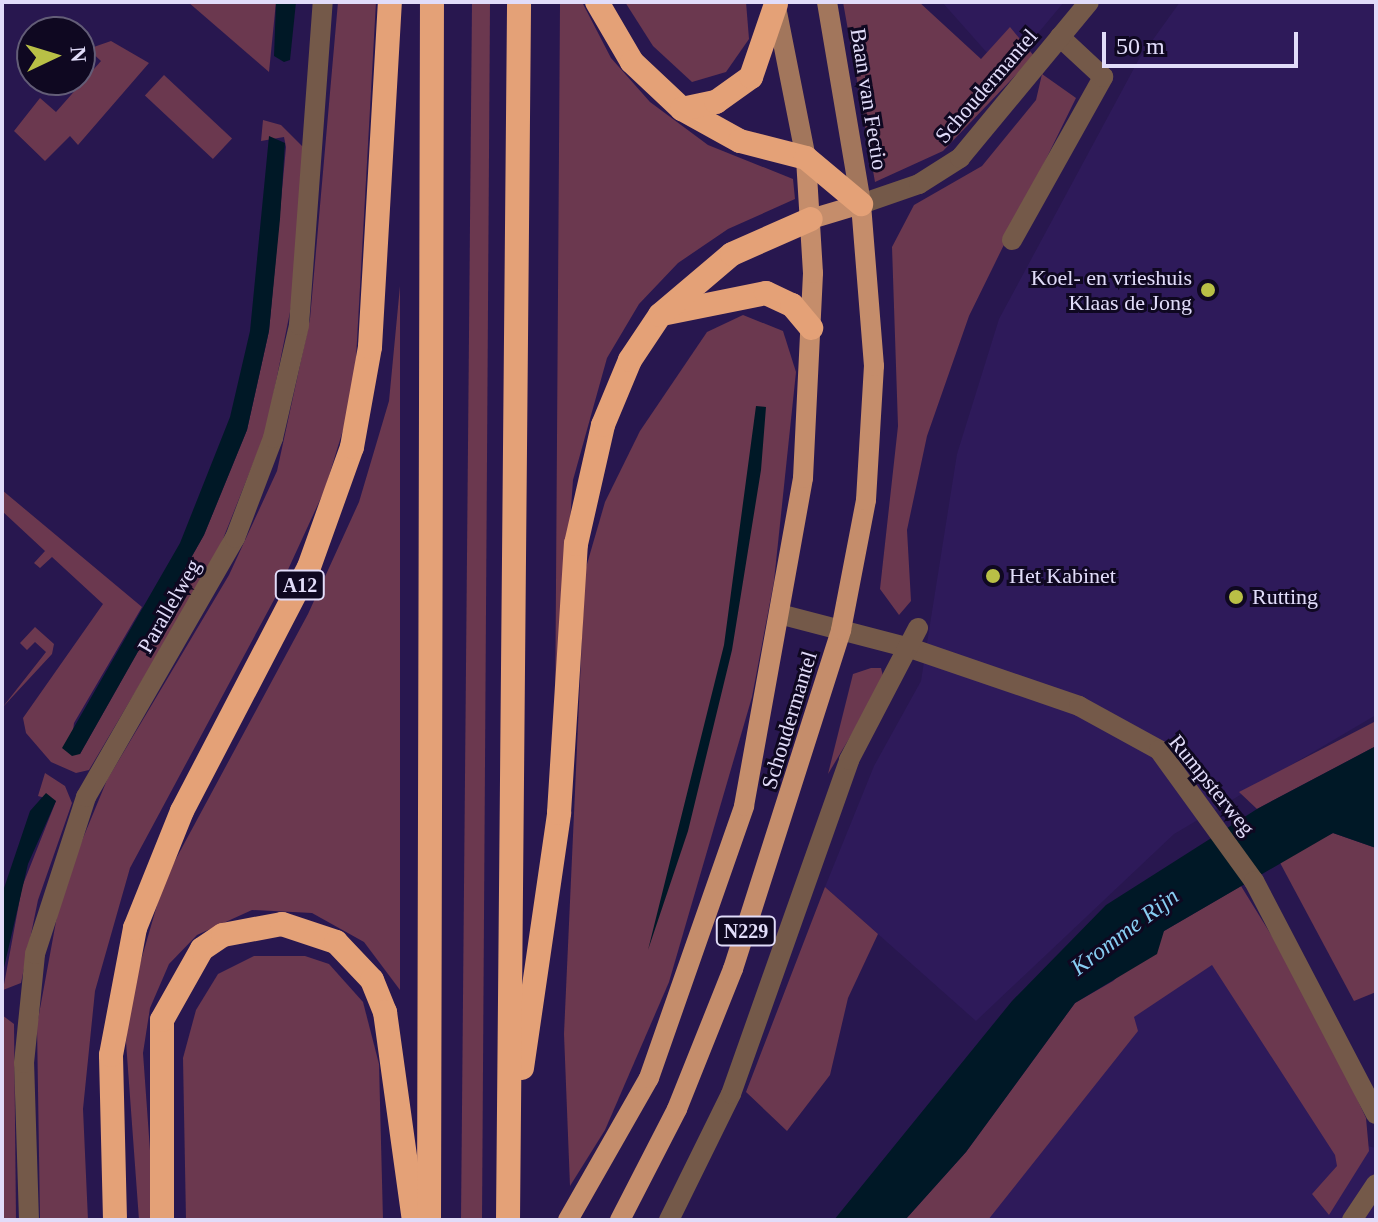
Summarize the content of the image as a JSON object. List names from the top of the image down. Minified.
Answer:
{"streets":{"highway":["A12"],"main road":["Schoudermantel","Baan van Fectio","N229"],"street":["Parallelweg","Rumpsterweg"]},"crossings":[["Schoudermantel","Baan van Fectio"],["Schoudermantel","Rumpsterweg"]],"water":["Kromme Rijn"],"places":["Koel- en vrieshuis Klaas de Jong","Het Kabinet","Rutting"],"scale_bar":"50 m","north":"right"}
